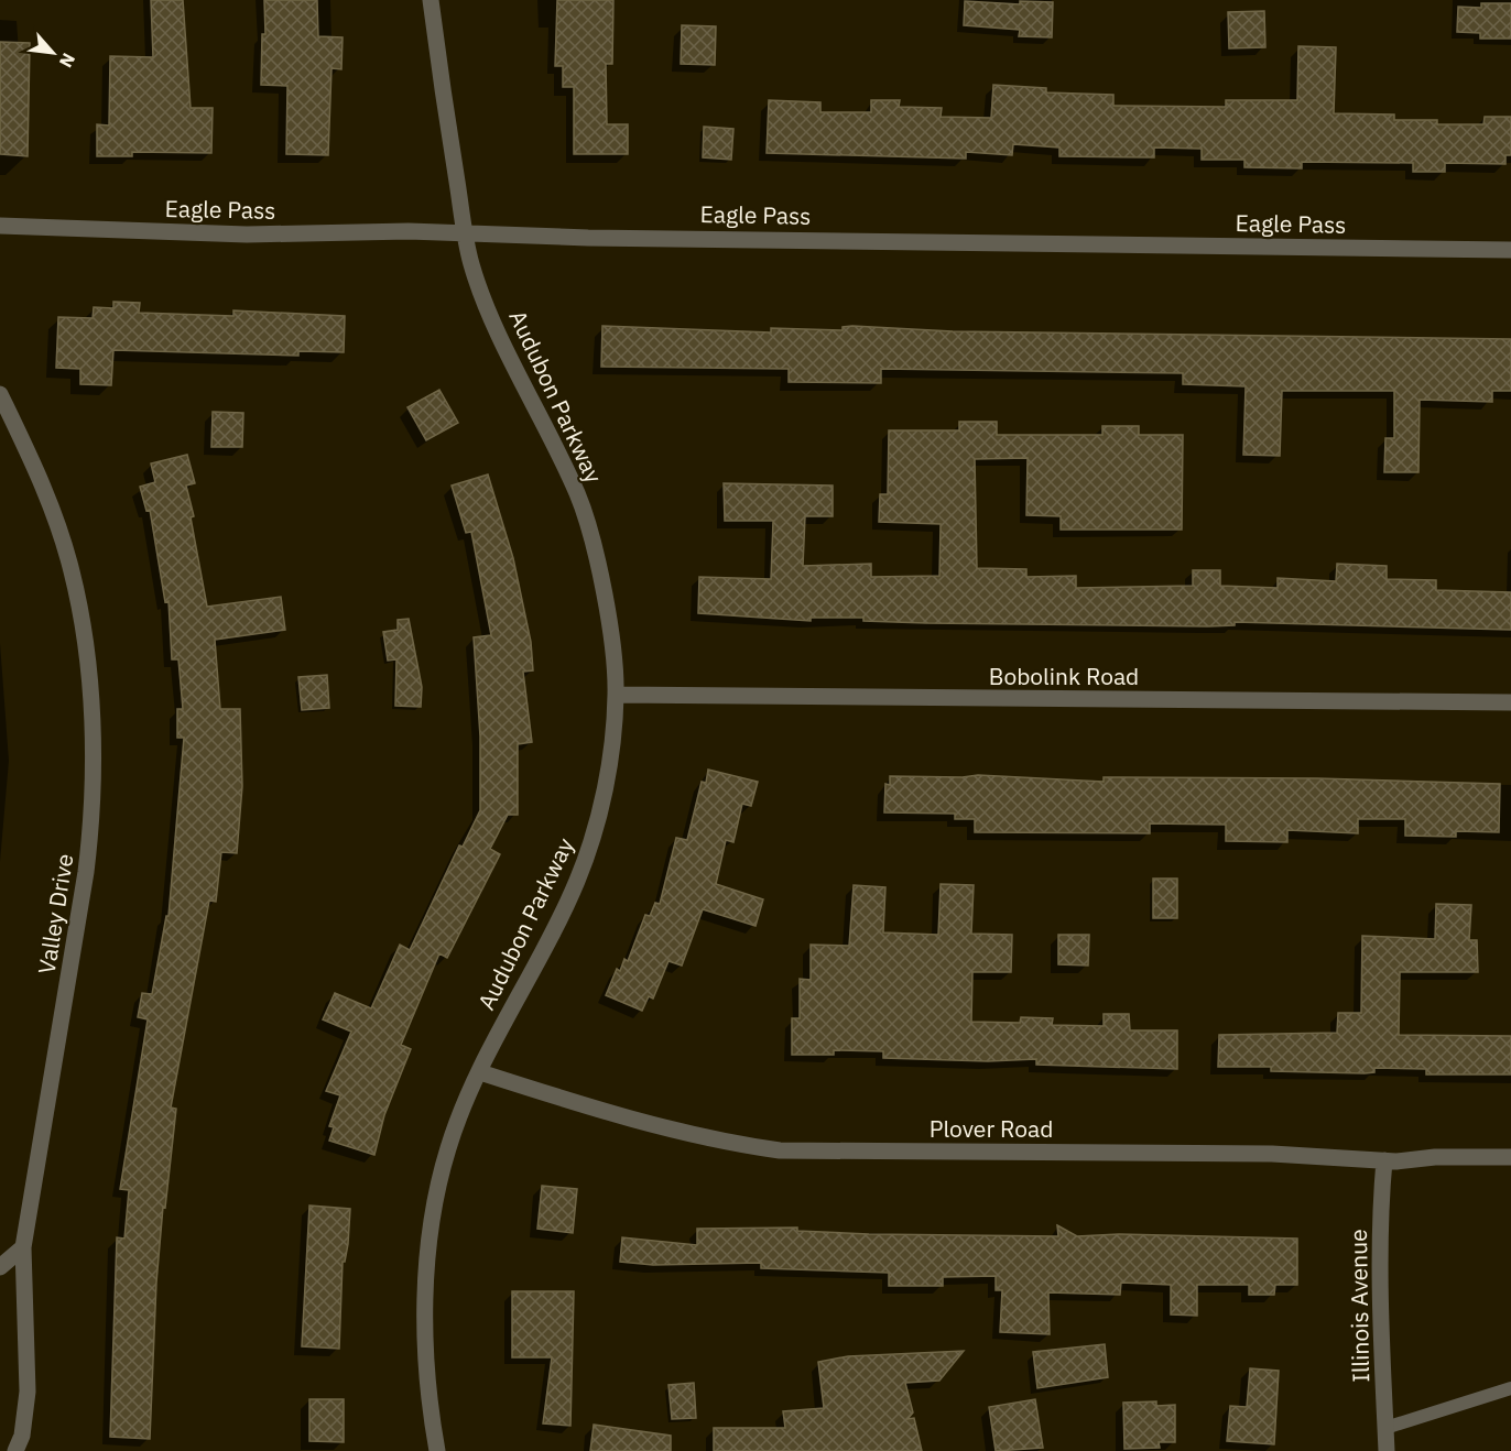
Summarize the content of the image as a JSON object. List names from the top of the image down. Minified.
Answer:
{"streets":{"street":["Eagle Pass","Audubon Parkway","Bobolink Road","Valley Drive","Plover Road","Illinois Avenue"]},"crossings":[["Eagle Pass","Audubon Parkway"],["Audubon Parkway","Bobolink Road"],["Audubon Parkway","Plover Road"],["Plover Road","Illinois Avenue"]],"north":"bottom right"}
